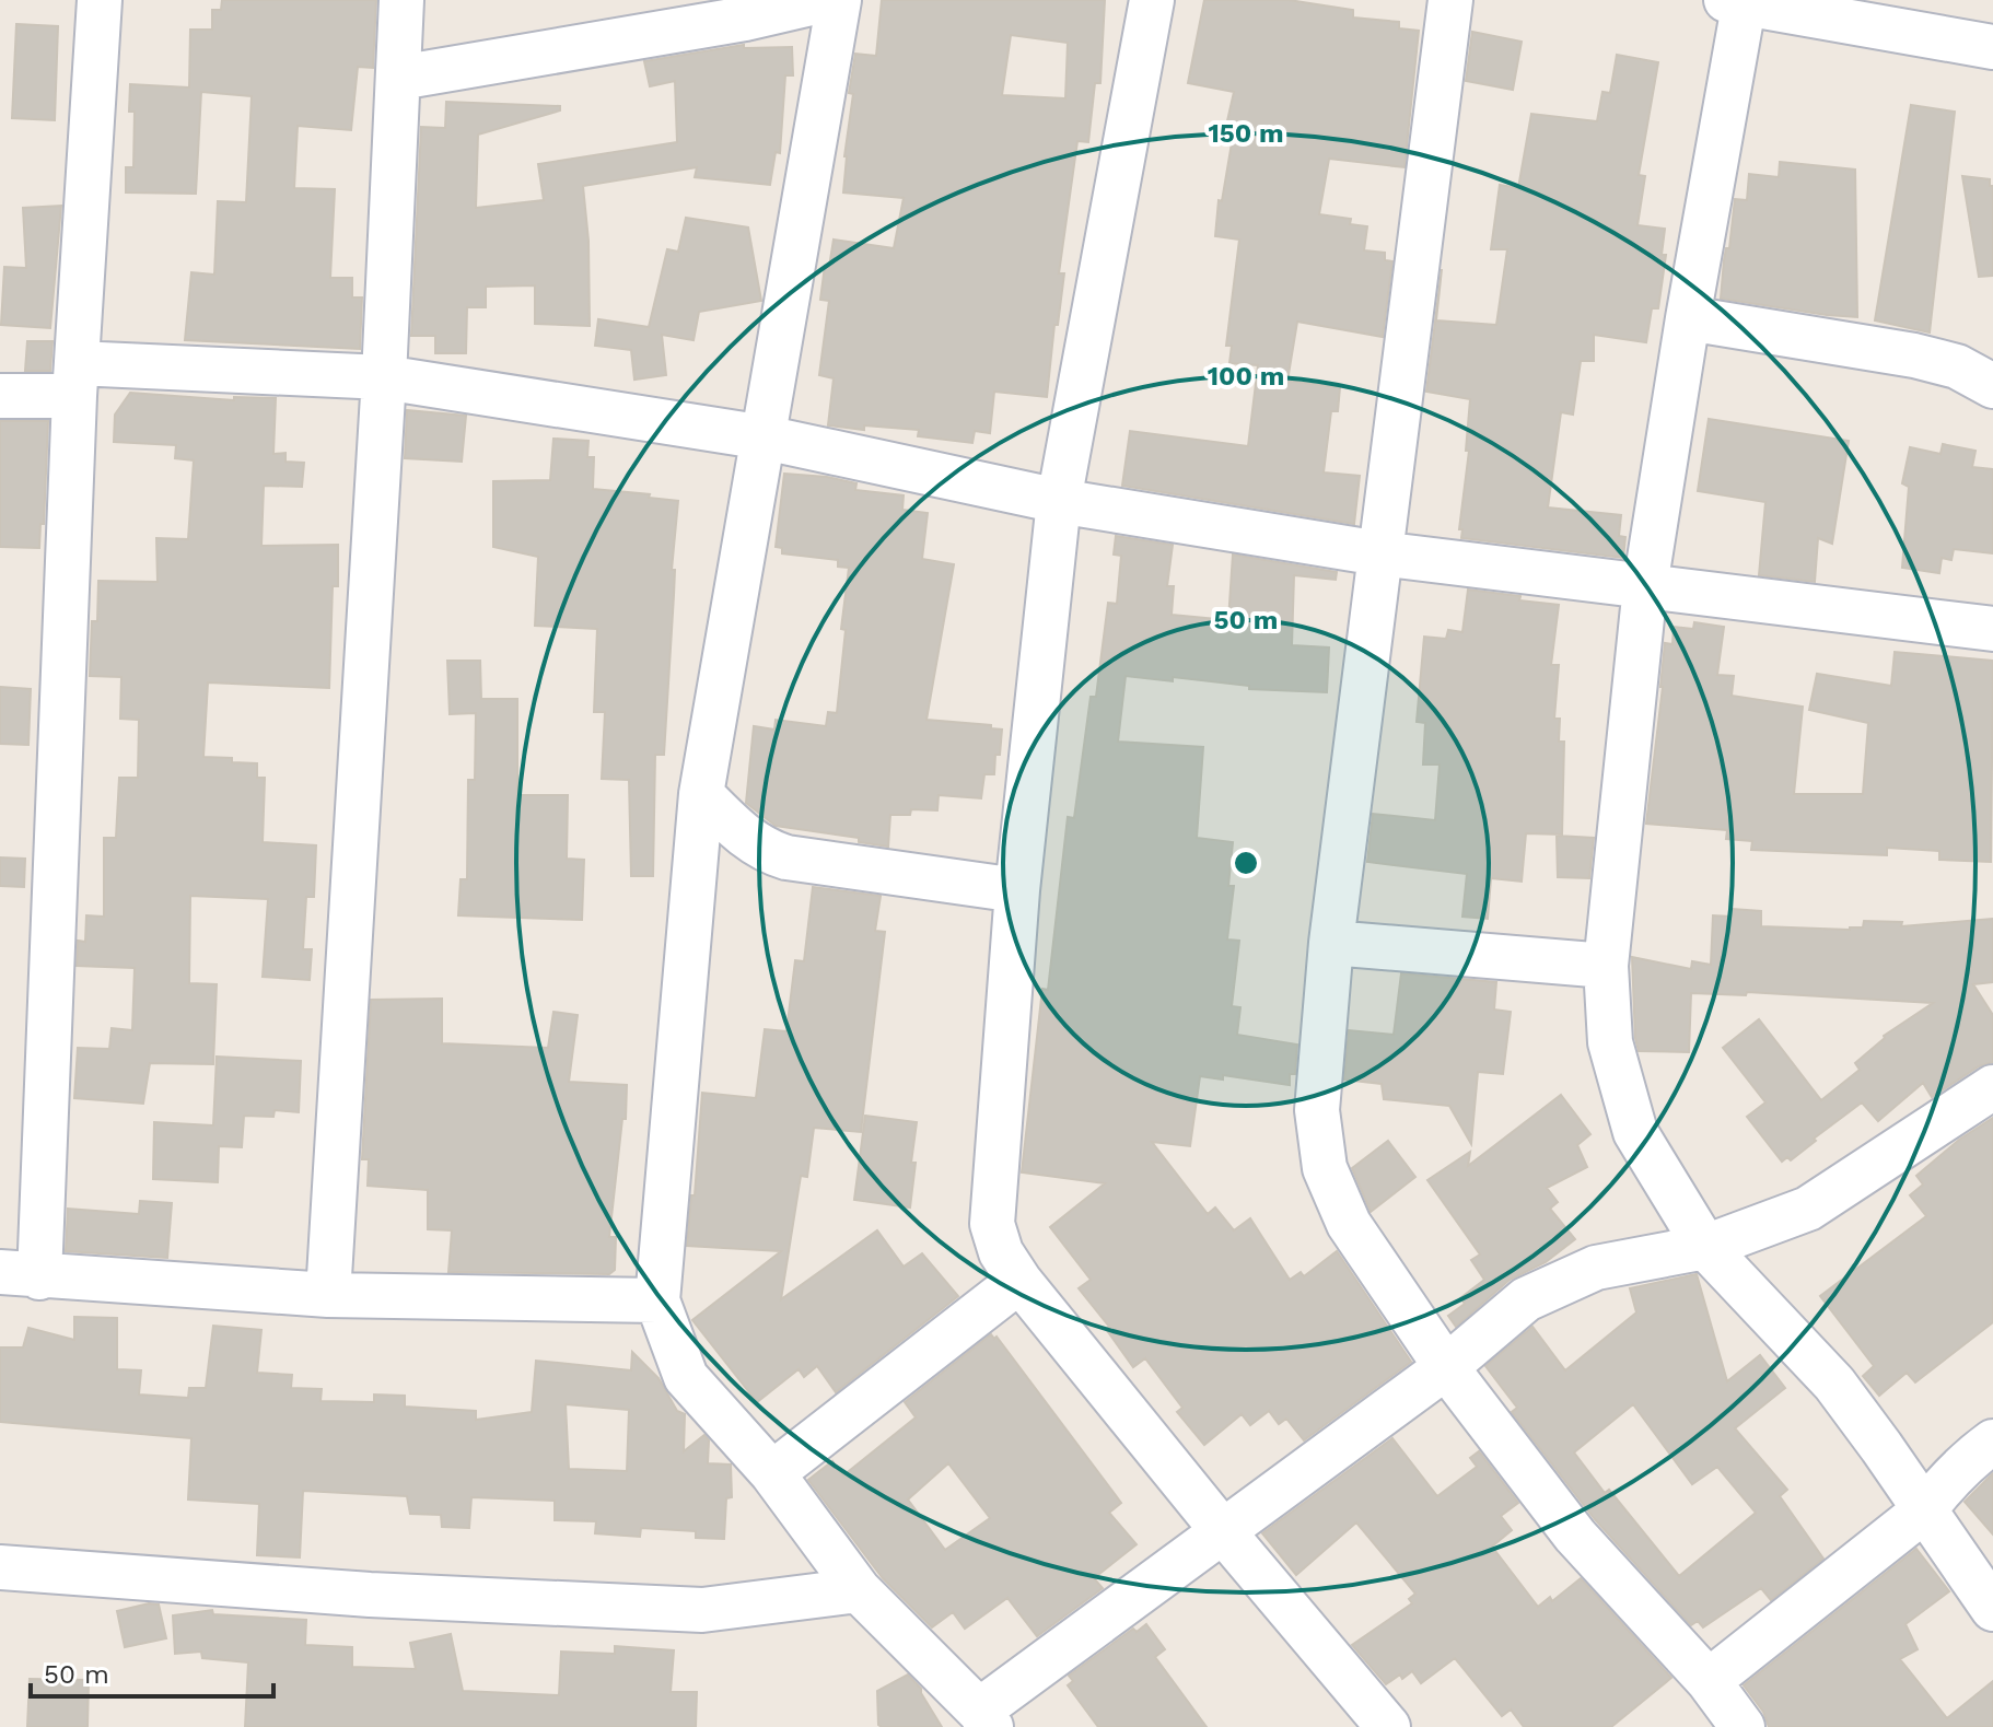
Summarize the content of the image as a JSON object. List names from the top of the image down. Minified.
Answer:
{"scale_bar":"50 m","rings":["150 m","100 m","50 m"]}
